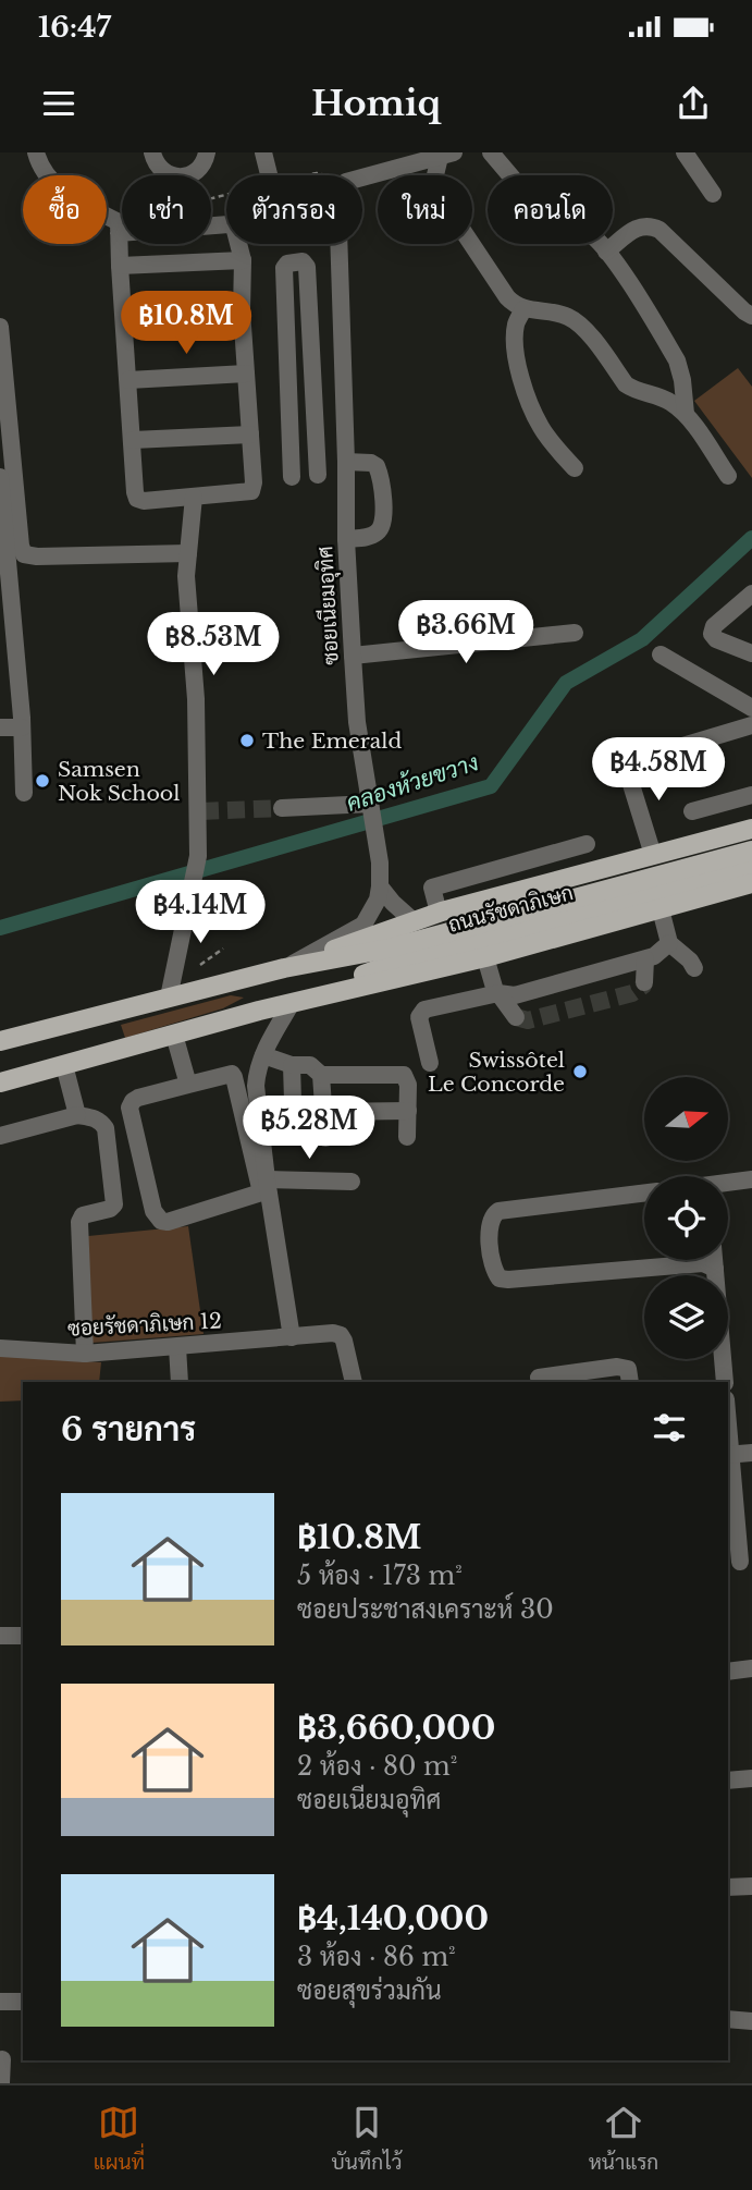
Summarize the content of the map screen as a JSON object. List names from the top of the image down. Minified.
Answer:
{"streets":{"main road":["ถนนรัชดาภิเษก"],"street":["ซอยเนียมอุทิศ","ซอยรัชดาภิเษก 12"]},"crossings":[["ซอยเนียมอุทิศ","ถนนรัชดาภิเษก"]],"water":["คลองห้วยขวาง"],"places":["The Emerald","Samsen Nok School","Swissôtel Le Concorde"],"north":"right","page":{"status":"16:47","header":"Homiq","chip":["ซื้อ","เช่า","ตัวกรอง","ใหม่","คอนโด"],"price":["฿10.8M","฿3.66M","฿8.53M","฿4.58M","฿4.14M","฿5.28M"],"heading":"6 รายการ","list":[{"name":"฿10.8M","note":"5 ห้อง · 173 m² · ซอยประชาสงเคราะห์ 30"},{"name":"฿3,660,000","note":"2 ห้อง · 80 m² · ซอยเนียมอุทิศ"},{"name":"฿4,140,000","note":"3 ห้อง · 86 m² · ซอยสุขร่วมกัน"}],"tabs":["แผนที่","บันทึกไว้","หน้าแรก"]}}
